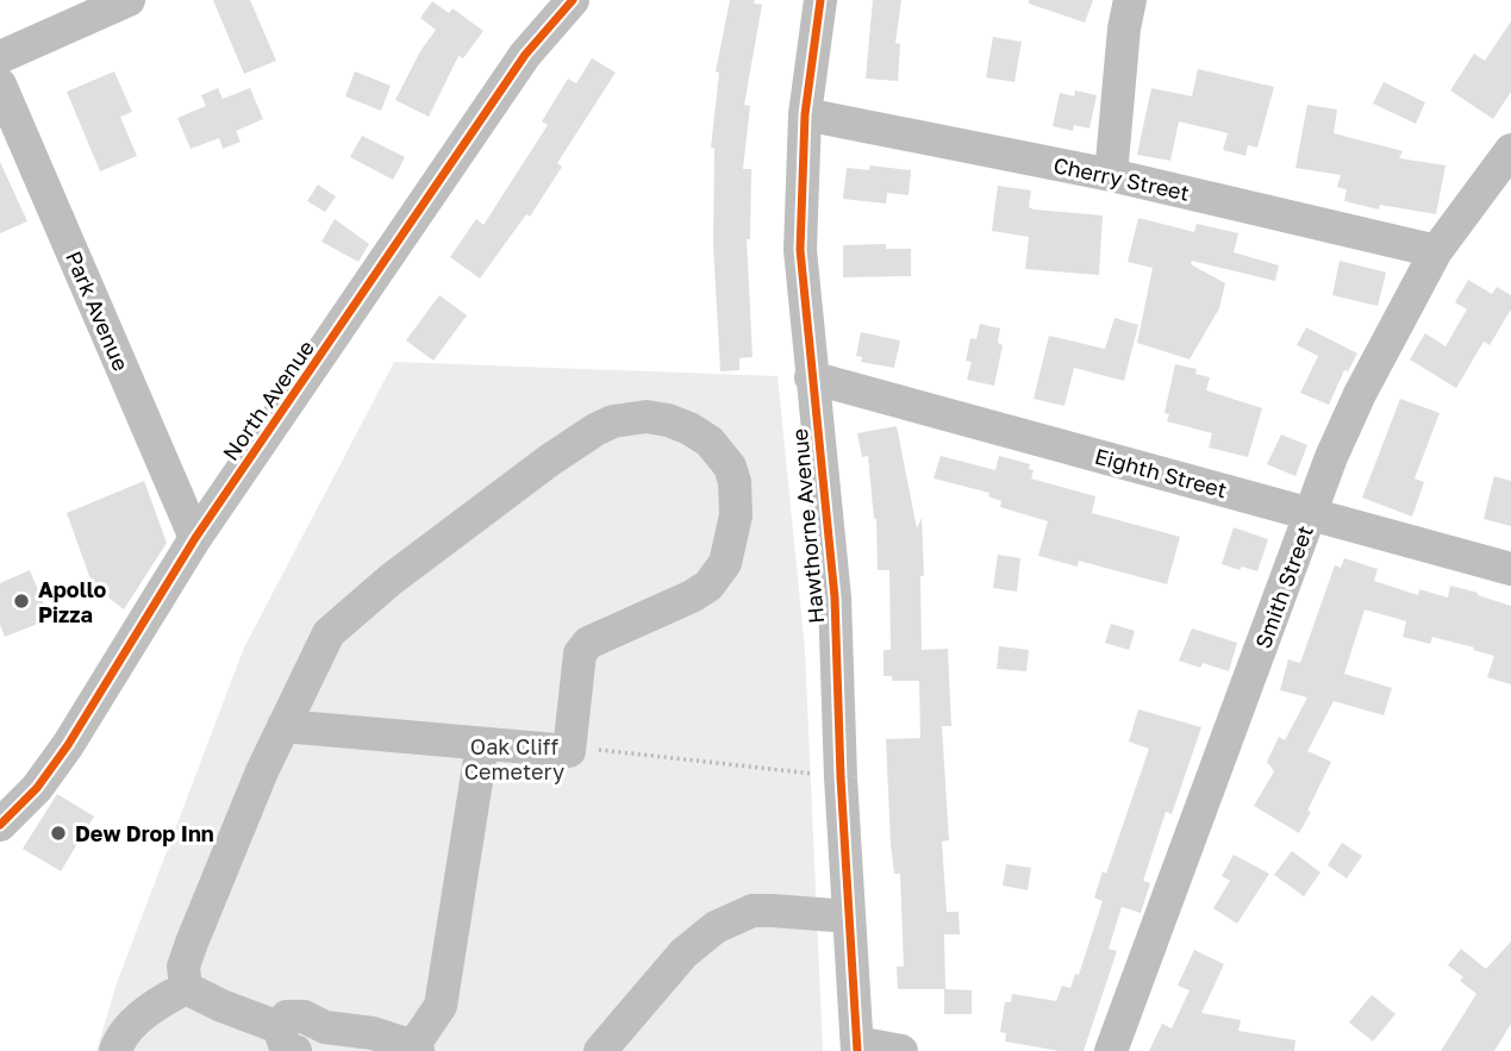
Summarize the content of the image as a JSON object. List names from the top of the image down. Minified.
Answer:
{"streets":{"street":["Cherry Street","Park Avenue","North Avenue","Eighth Street","Hawthorne Avenue","Smith Street"]},"crossings":[["Cherry Street","Hawthorne Avenue"],["Cherry Street","Smith Street"],["Park Avenue","North Avenue"],["Eighth Street","Hawthorne Avenue"],["Eighth Street","Smith Street"]],"parks":["Oak Cliff Cemetery"],"places":["Apollo Pizza","Dew Drop Inn"]}
